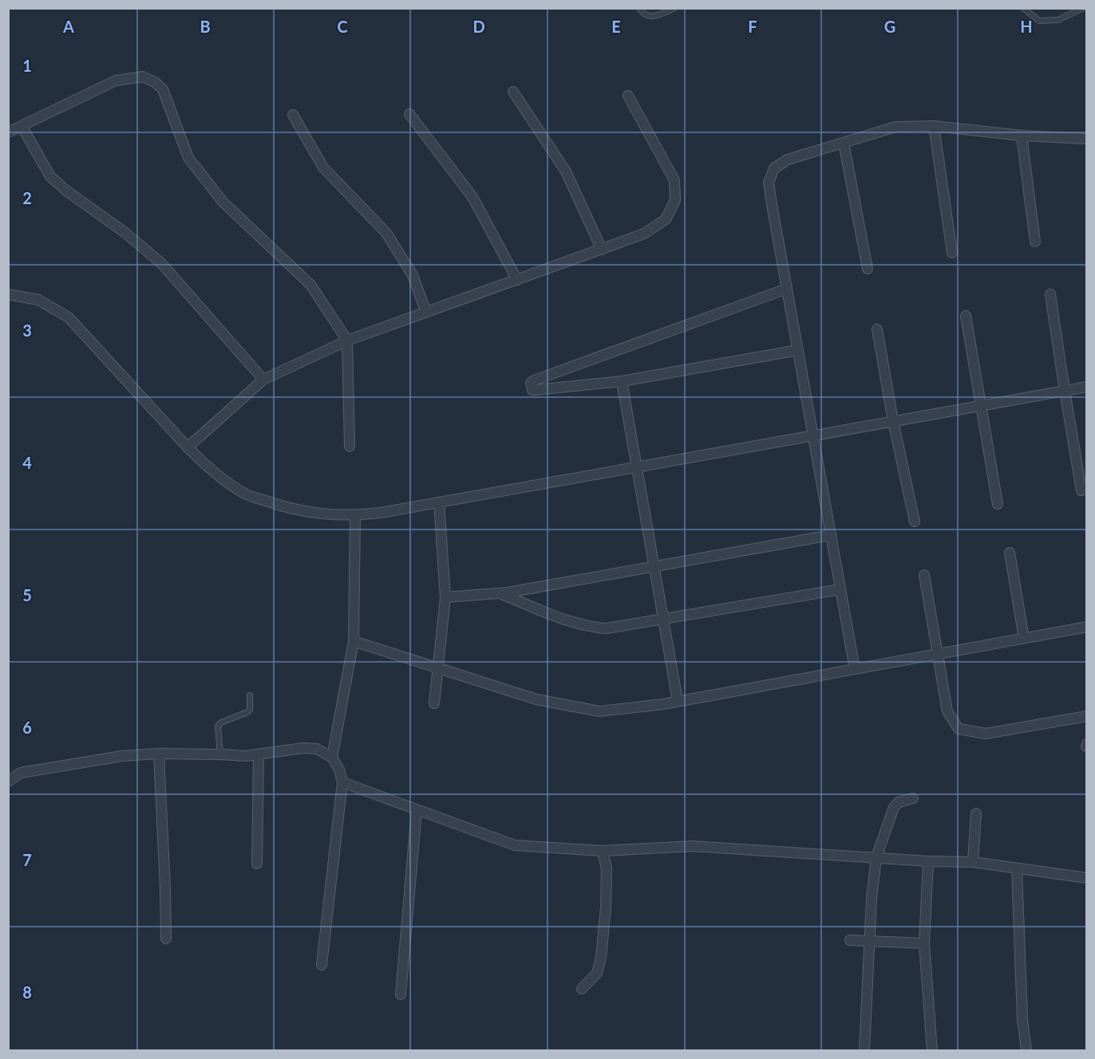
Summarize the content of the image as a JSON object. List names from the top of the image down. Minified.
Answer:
{"grid":{"columns":["A","B","C","D","E","F","G","H"],"rows":["1","2","3","4","5","6","7","8"]}}
